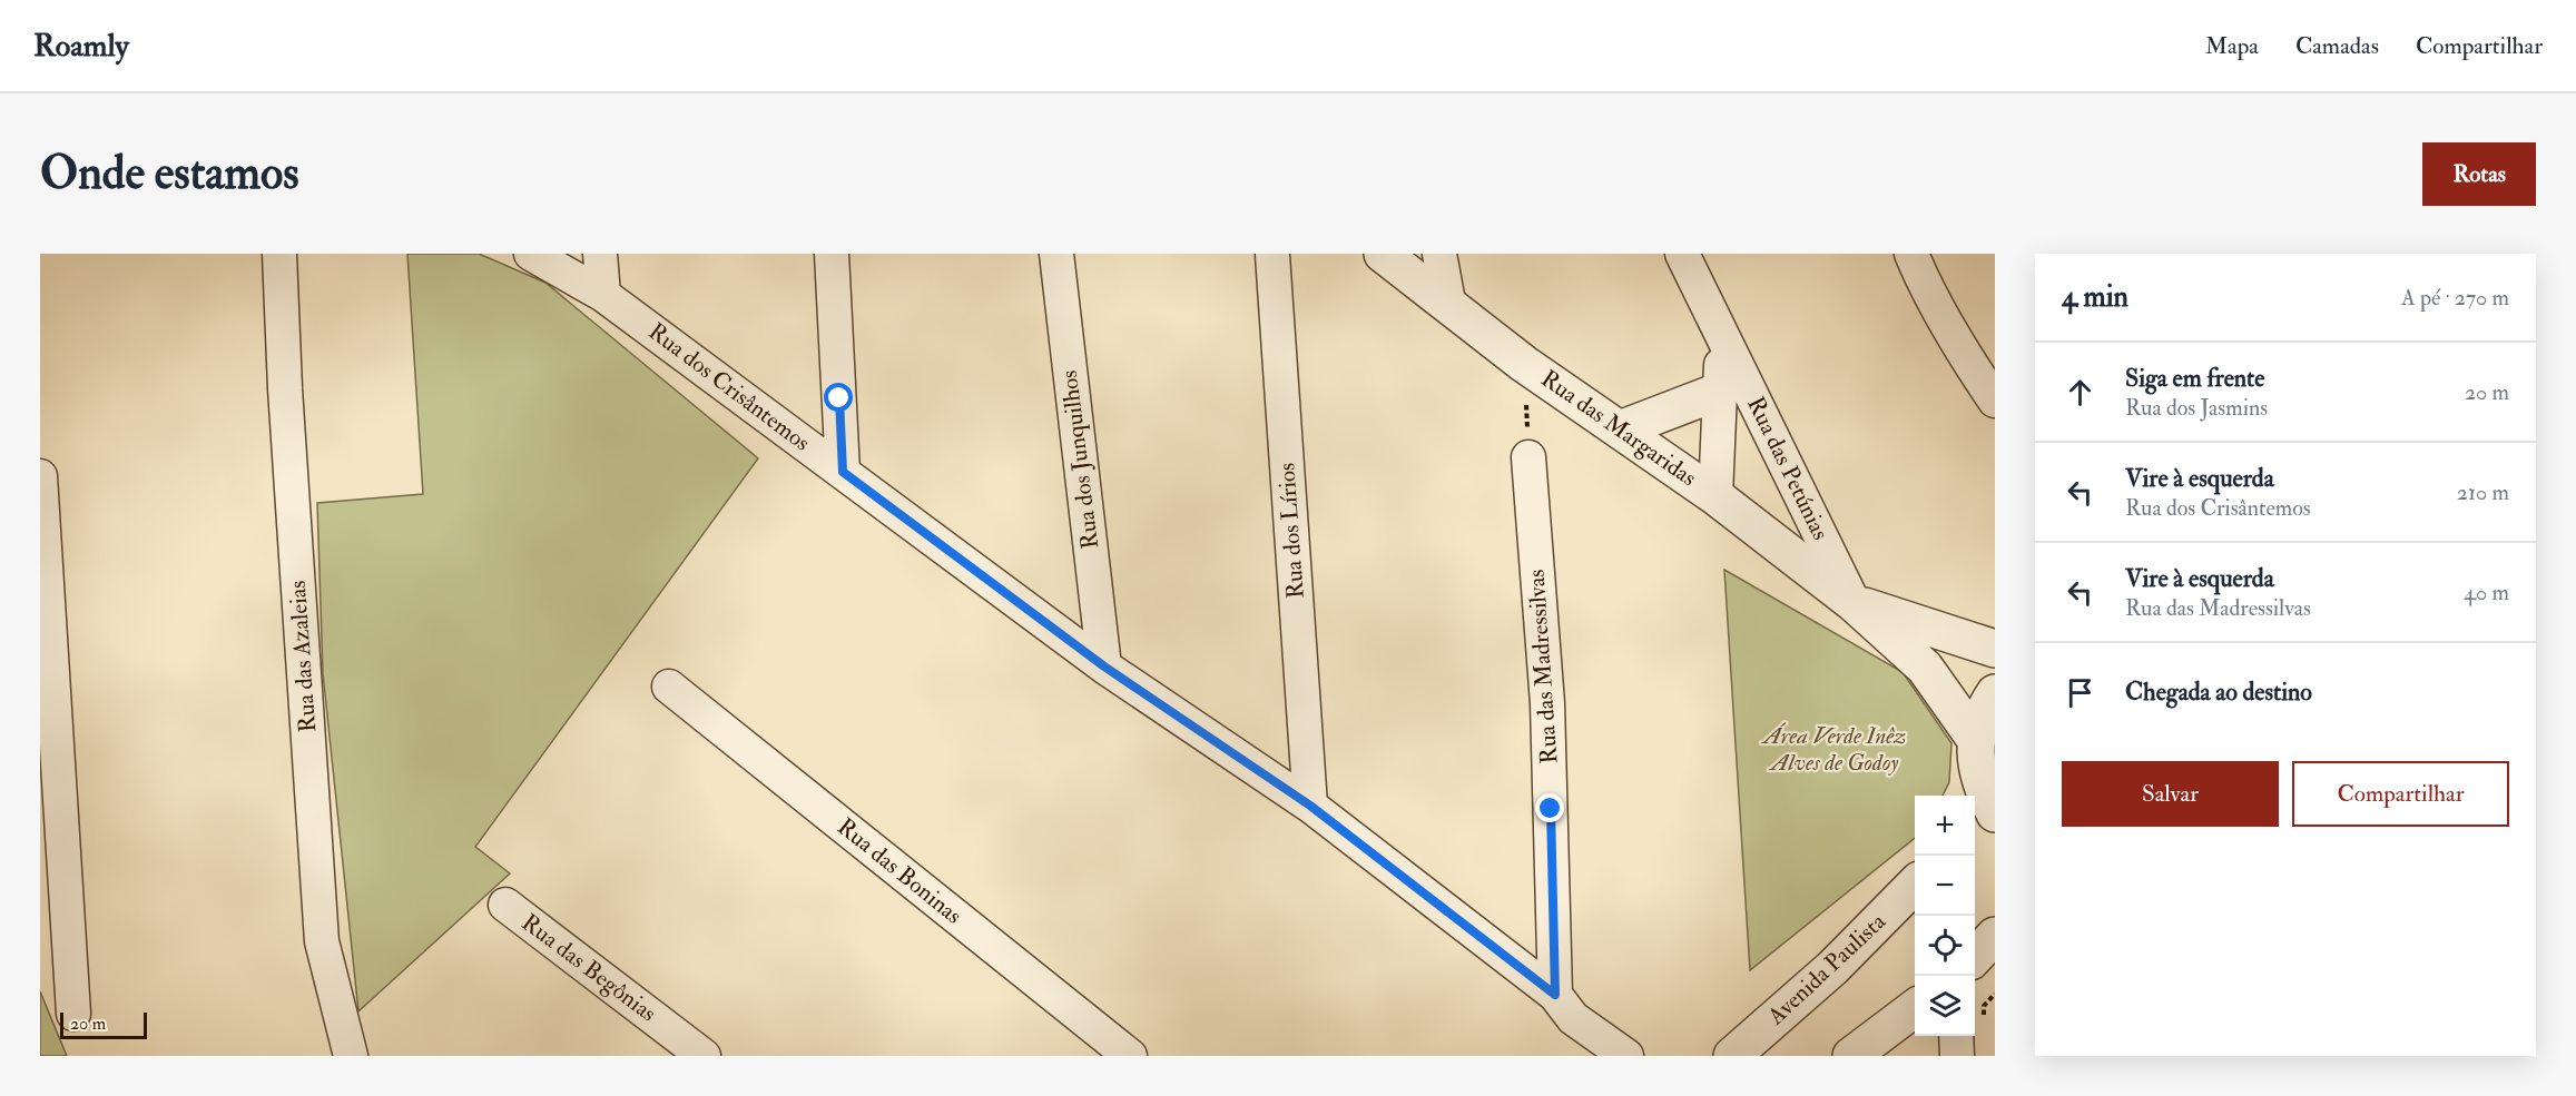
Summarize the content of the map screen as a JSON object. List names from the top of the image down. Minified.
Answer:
{"streets":{"street":["Rua dos Crisântemos","Rua das Margaridas","Rua dos Junquilhos","Rua das Petúnias","Rua dos Lírios","Rua das Azaleias","Rua das Madressilvas","Rua das Boninas","Rua das Begônias","Avenida Paulista"]},"crossings":[["Rua dos Crisântemos","Rua dos Junquilhos"],["Rua dos Crisântemos","Rua dos Lírios"],["Rua dos Crisântemos","Rua das Madressilvas"],["Rua das Margaridas","Rua das Petúnias"]],"parks":["Área Verde Inêz Alves de Godoy"],"scale_bar":"20 m","page":{"header":"Roamly","nav":["Mapa","Camadas","Compartilhar"],"buttons":["Rotas",["Salvar","Compartilhar"]],"title":"Onde estamos","heading":["4 min","A pé · 270 m"],"list":[["Siga em frente","Rua dos Jasmins","20 m"],["Vire à esquerda","Rua dos Crisântemos","210 m"],["Vire à esquerda","Rua das Madressilvas","40 m"],"Chegada ao destino"],"map_buttons":["+","−"],"scale":"20 m"}}
